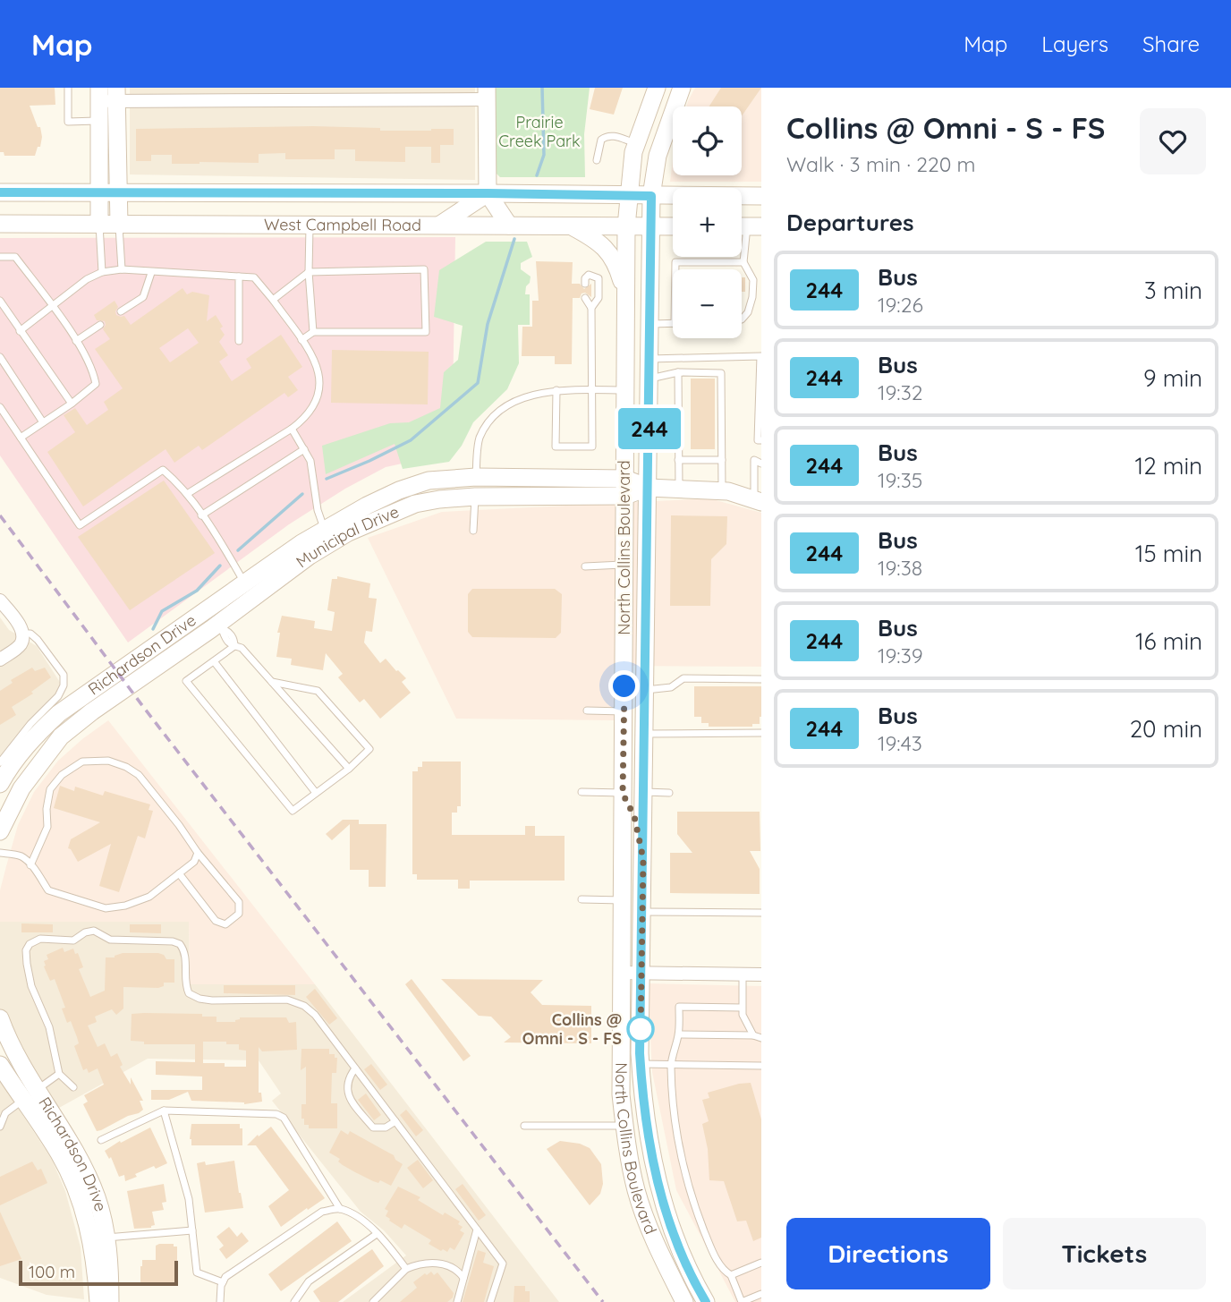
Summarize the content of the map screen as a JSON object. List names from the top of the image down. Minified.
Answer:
{"streets":{"main road":["West Campbell Road","Municipal Drive","North Collins Boulevard","Richardson Drive"]},"crossings":[["West Campbell Road","North Collins Boulevard"],["Municipal Drive","North Collins Boulevard"],["Municipal Drive","Richardson Drive"]],"parks":["Prairie Creek Park"],"places":["Collins @ Omni - S - FS"],"lines":["bus line 244"],"scale_bar":"100 m","page":{"header":"Map","nav":["Map","Layers","Share"],"on_map":"244","heading":[["Collins @ Omni - S - FS","Walk · 3 min · 220 m"],"Departures"],"map_buttons":["+","−"],"list":[{"mark":"244","name":"Bus","note":"19:26","value":"3 min"},{"mark":"244","name":"Bus","note":"19:32","value":"9 min"},{"mark":"244","name":"Bus","note":"19:35","value":"12 min"},{"mark":"244","name":"Bus","note":"19:38","value":"15 min"},{"mark":"244","name":"Bus","note":"19:39","value":"16 min"},{"mark":"244","name":"Bus","note":"19:43","value":"20 min"}],"buttons":["Directions","Tickets"],"scale":"100 m"}}
